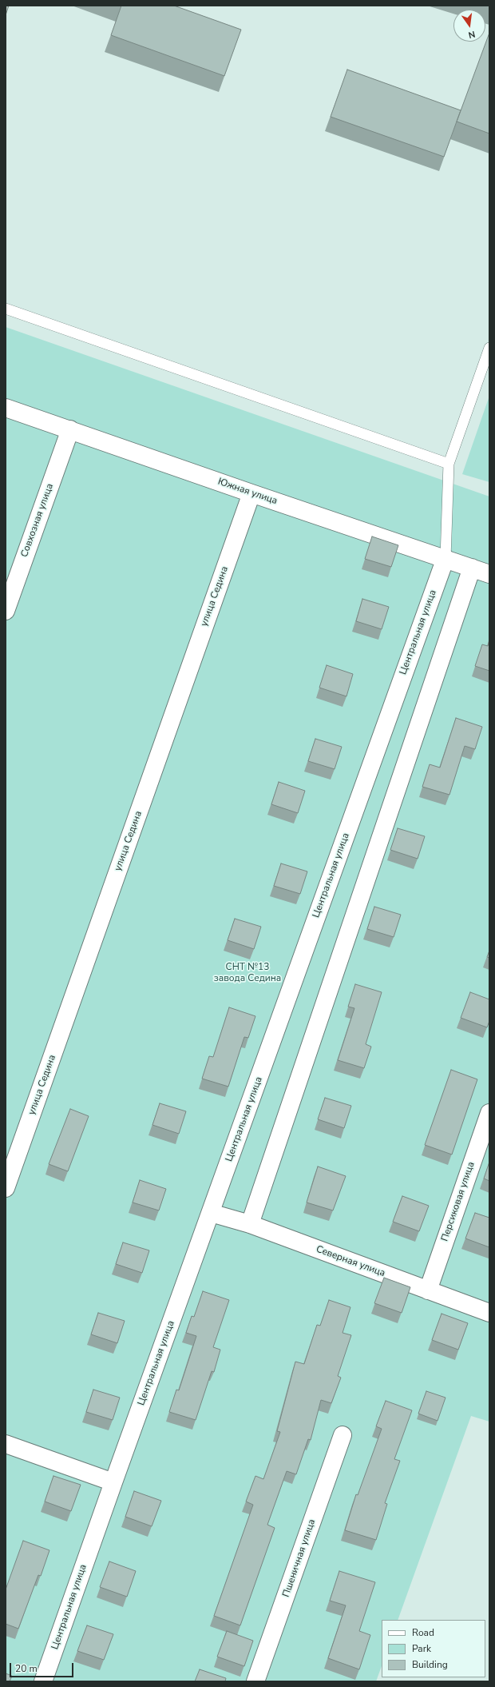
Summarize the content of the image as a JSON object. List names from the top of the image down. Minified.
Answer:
{"streets":{"street":["Южная улица","Совхозная улица","улица Седина","Центральная улица","Персиковая улица","Северная улица","Пшеничная улица"]},"crossings":[["Южная улица","Совхозная улица"],["Южная улица","улица Седина"],["Южная улица","Центральная улица"],["Центральная улица","Северная улица"],["Персиковая улица","Северная улица"]],"parks":["СНТ №13 завода Седина"],"legend":["Road","Park","Building"],"scale_bar":"20 m","north":"bottom"}
